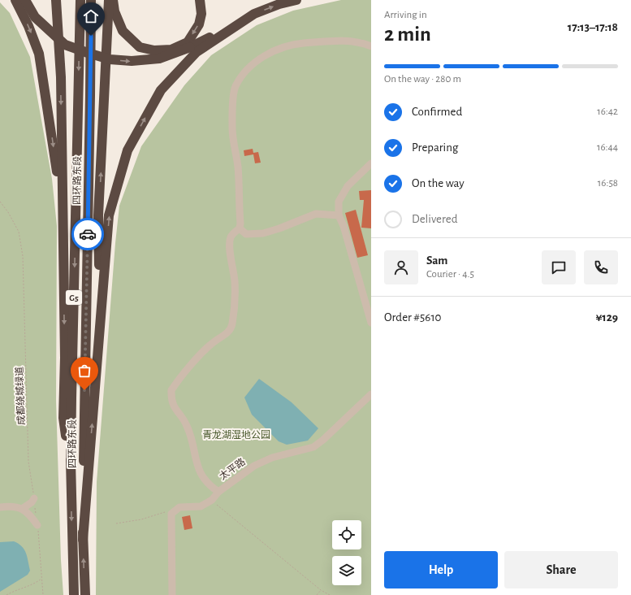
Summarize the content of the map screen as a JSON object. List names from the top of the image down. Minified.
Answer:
{"streets":{"highway":["四环路东段","G5"],"street":["太平路"],"path":["成都绕城绿道"]},"parks":["青龙湖湿地公园"],"page":{"heading":["2 min","Arriving in","17:13–17:18"],"panel":["Sam","Courier · 4.5","Order #5610","¥129"],"bar":"On the way · 280 m","list":[["Confirmed","16:42"],["Preparing","16:44"],["On the way","16:58"],"Delivered"],"buttons":["Help","Share"]}}
